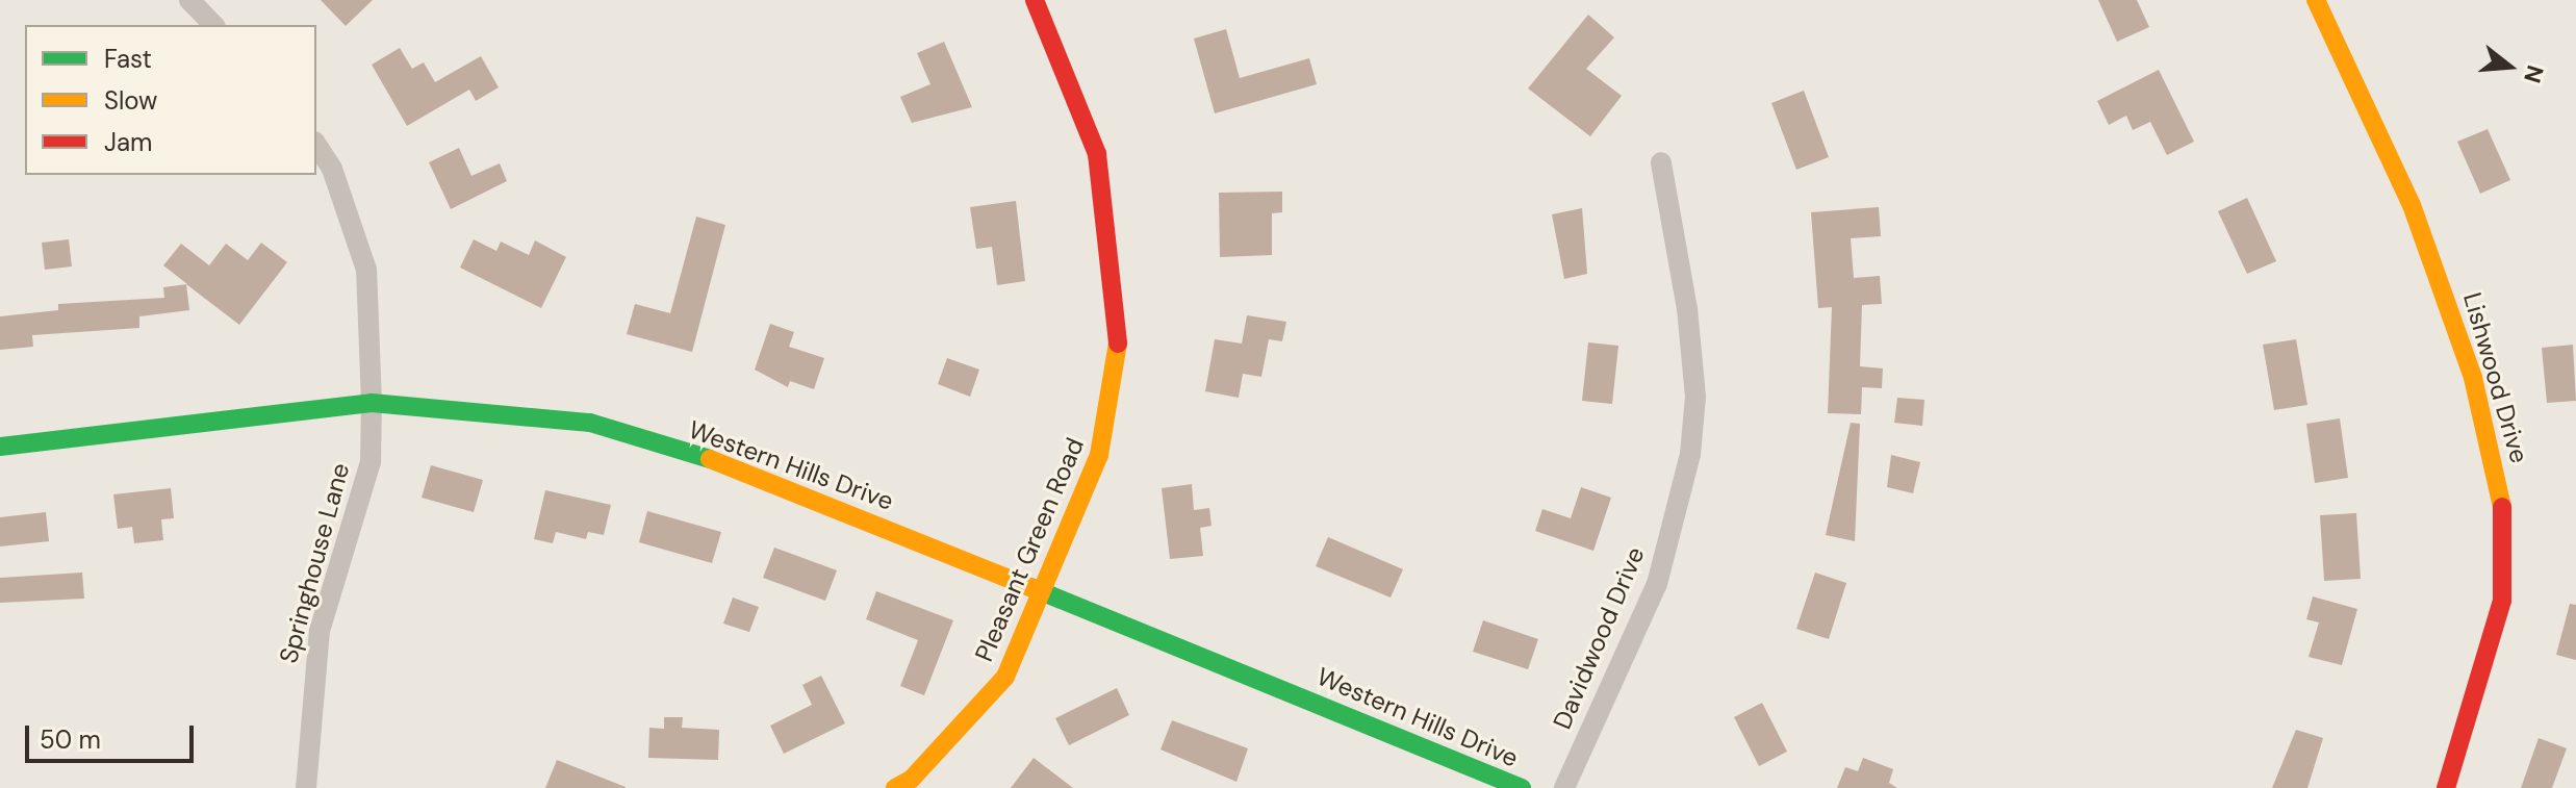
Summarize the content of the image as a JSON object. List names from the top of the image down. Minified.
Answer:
{"streets":{"street":["Lishwood Drive","Western Hills Drive","Pleasant Green Road","Springhouse Lane","Davidwood Drive"]},"crossings":[["Western Hills Drive","Pleasant Green Road"],["Western Hills Drive","Springhouse Lane"]],"legend":["Fast","Slow","Jam"],"scale_bar":"50 m","north":"right"}
